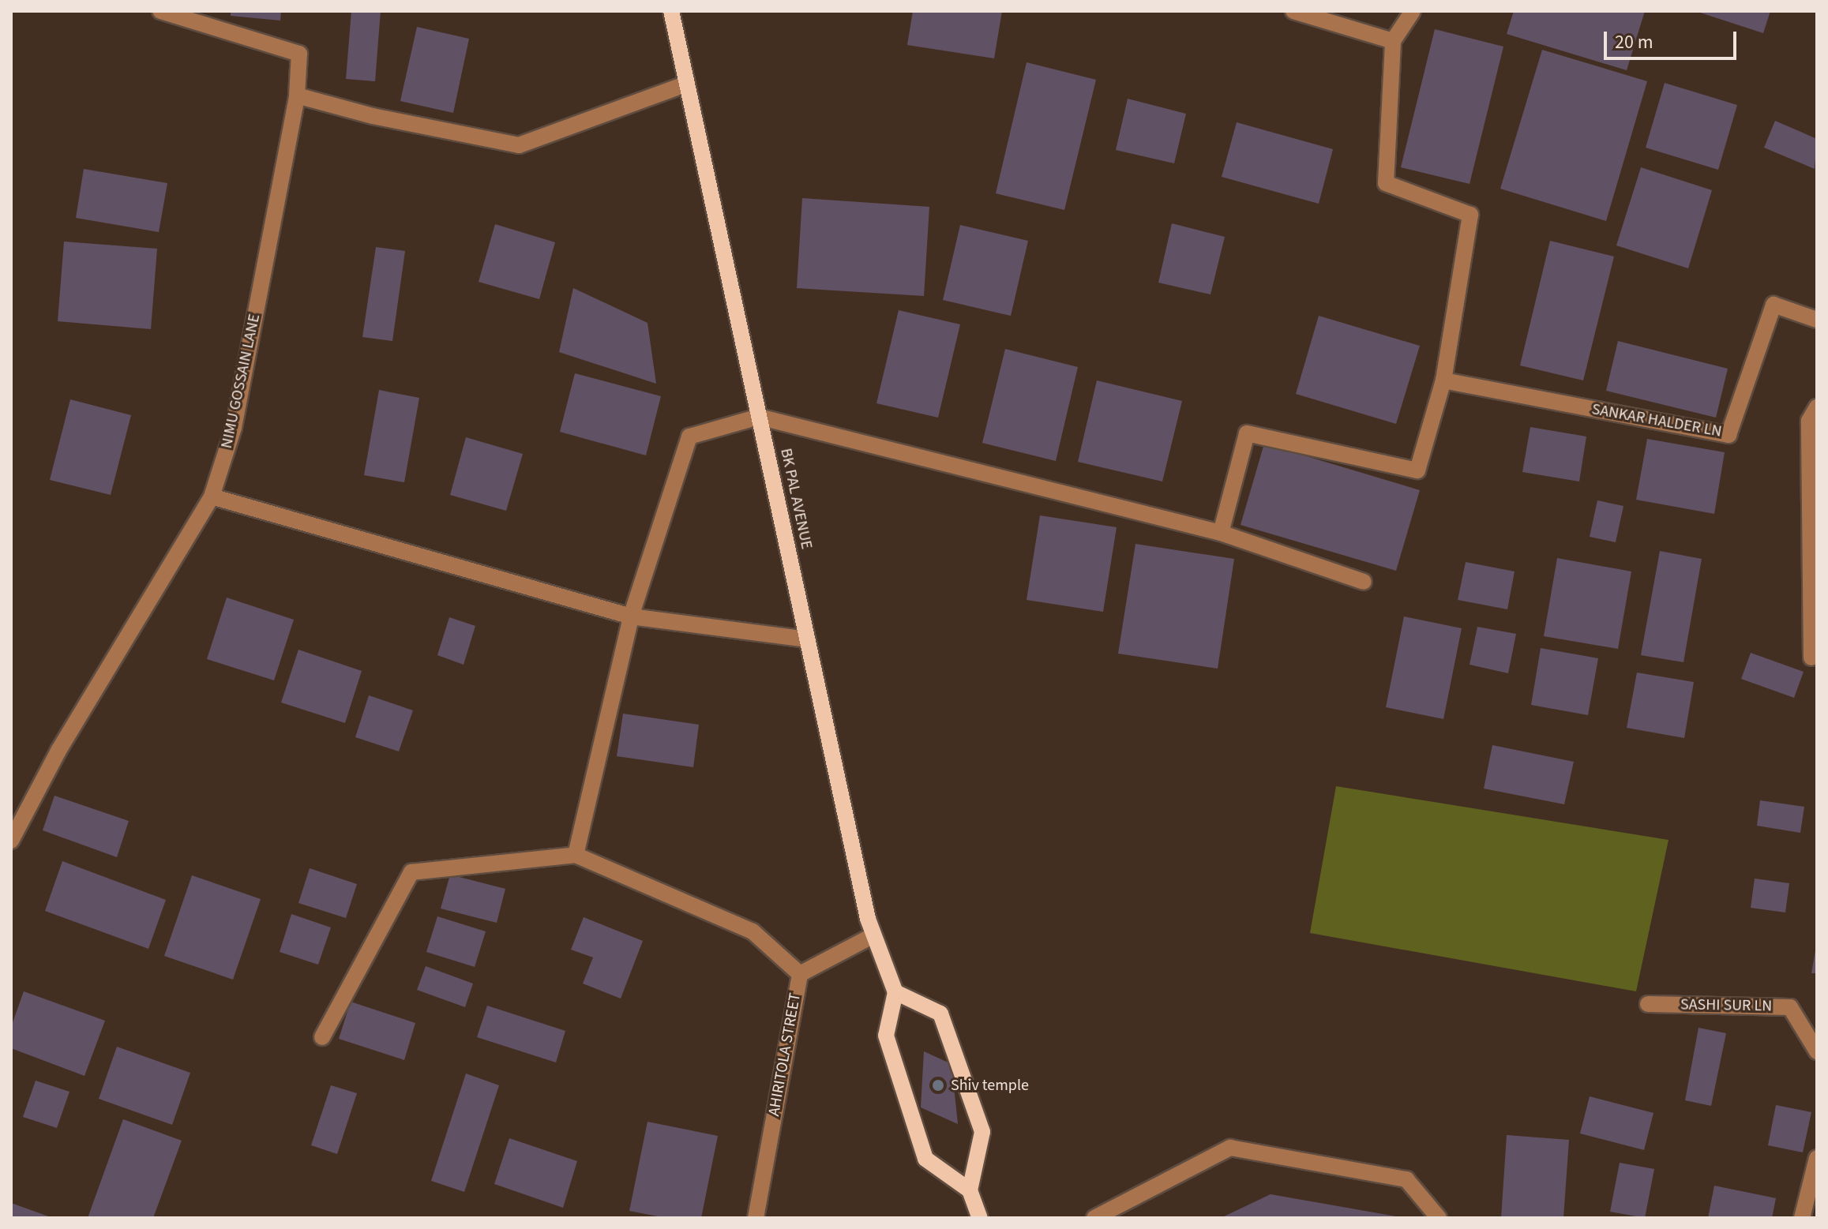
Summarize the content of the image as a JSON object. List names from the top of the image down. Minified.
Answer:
{"streets":{"main road":["BK PAL AVENUE"],"street":["NIMU GOSSAIN LANE","SANKAR HALDER LN","SASHI SUR LN","AHIRITOLA STREET"]},"crossings":[["BK PAL AVENUE","AHIRITOLA STREET"]],"places":["Shiv temple"],"scale_bar":"20 m"}
